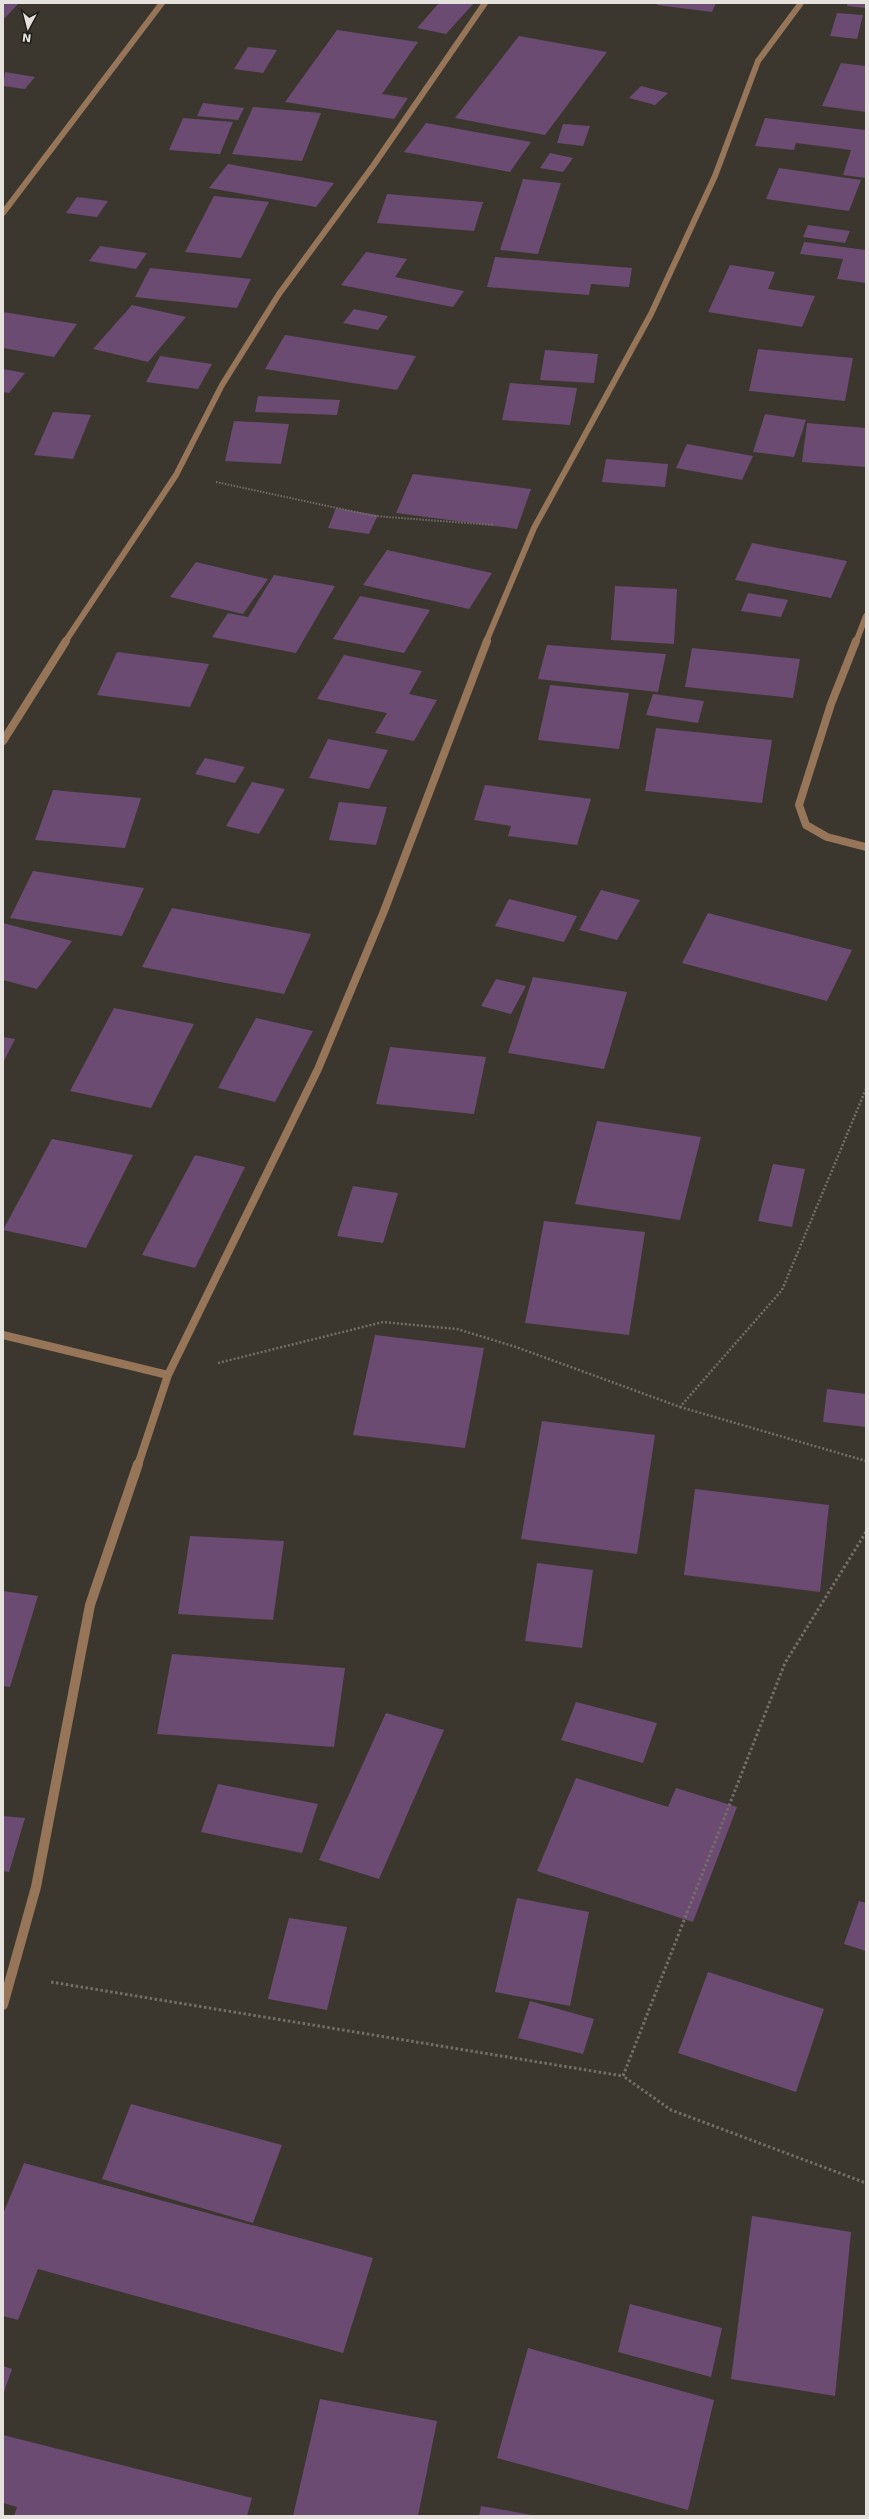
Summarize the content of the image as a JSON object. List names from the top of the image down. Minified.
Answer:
{"north":"bottom"}
